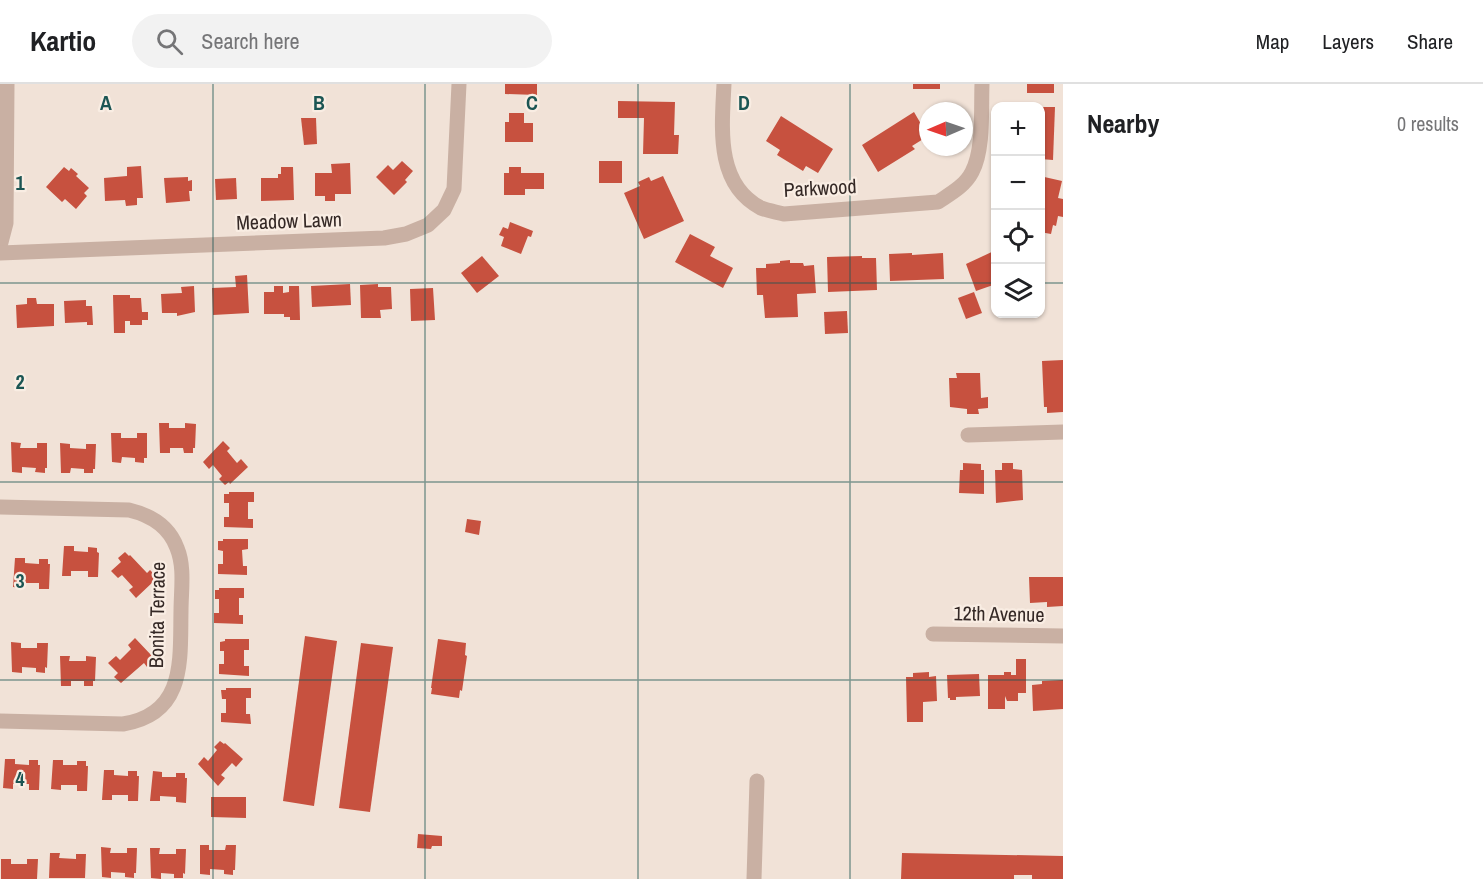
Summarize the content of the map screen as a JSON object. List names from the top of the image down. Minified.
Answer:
{"streets":{"street":["Parkwood","Meadow Lawn","12th Avenue","Bonita Terrace"]},"north":"left","page":{"header":"Kartio","search":"Search here","nav":["Map","Layers","Share"],"heading":["Nearby","0 results"],"map_buttons":["+","−"]},"grid":{"columns":["A","B","C","D"],"rows":["1","2","3","4"]}}
